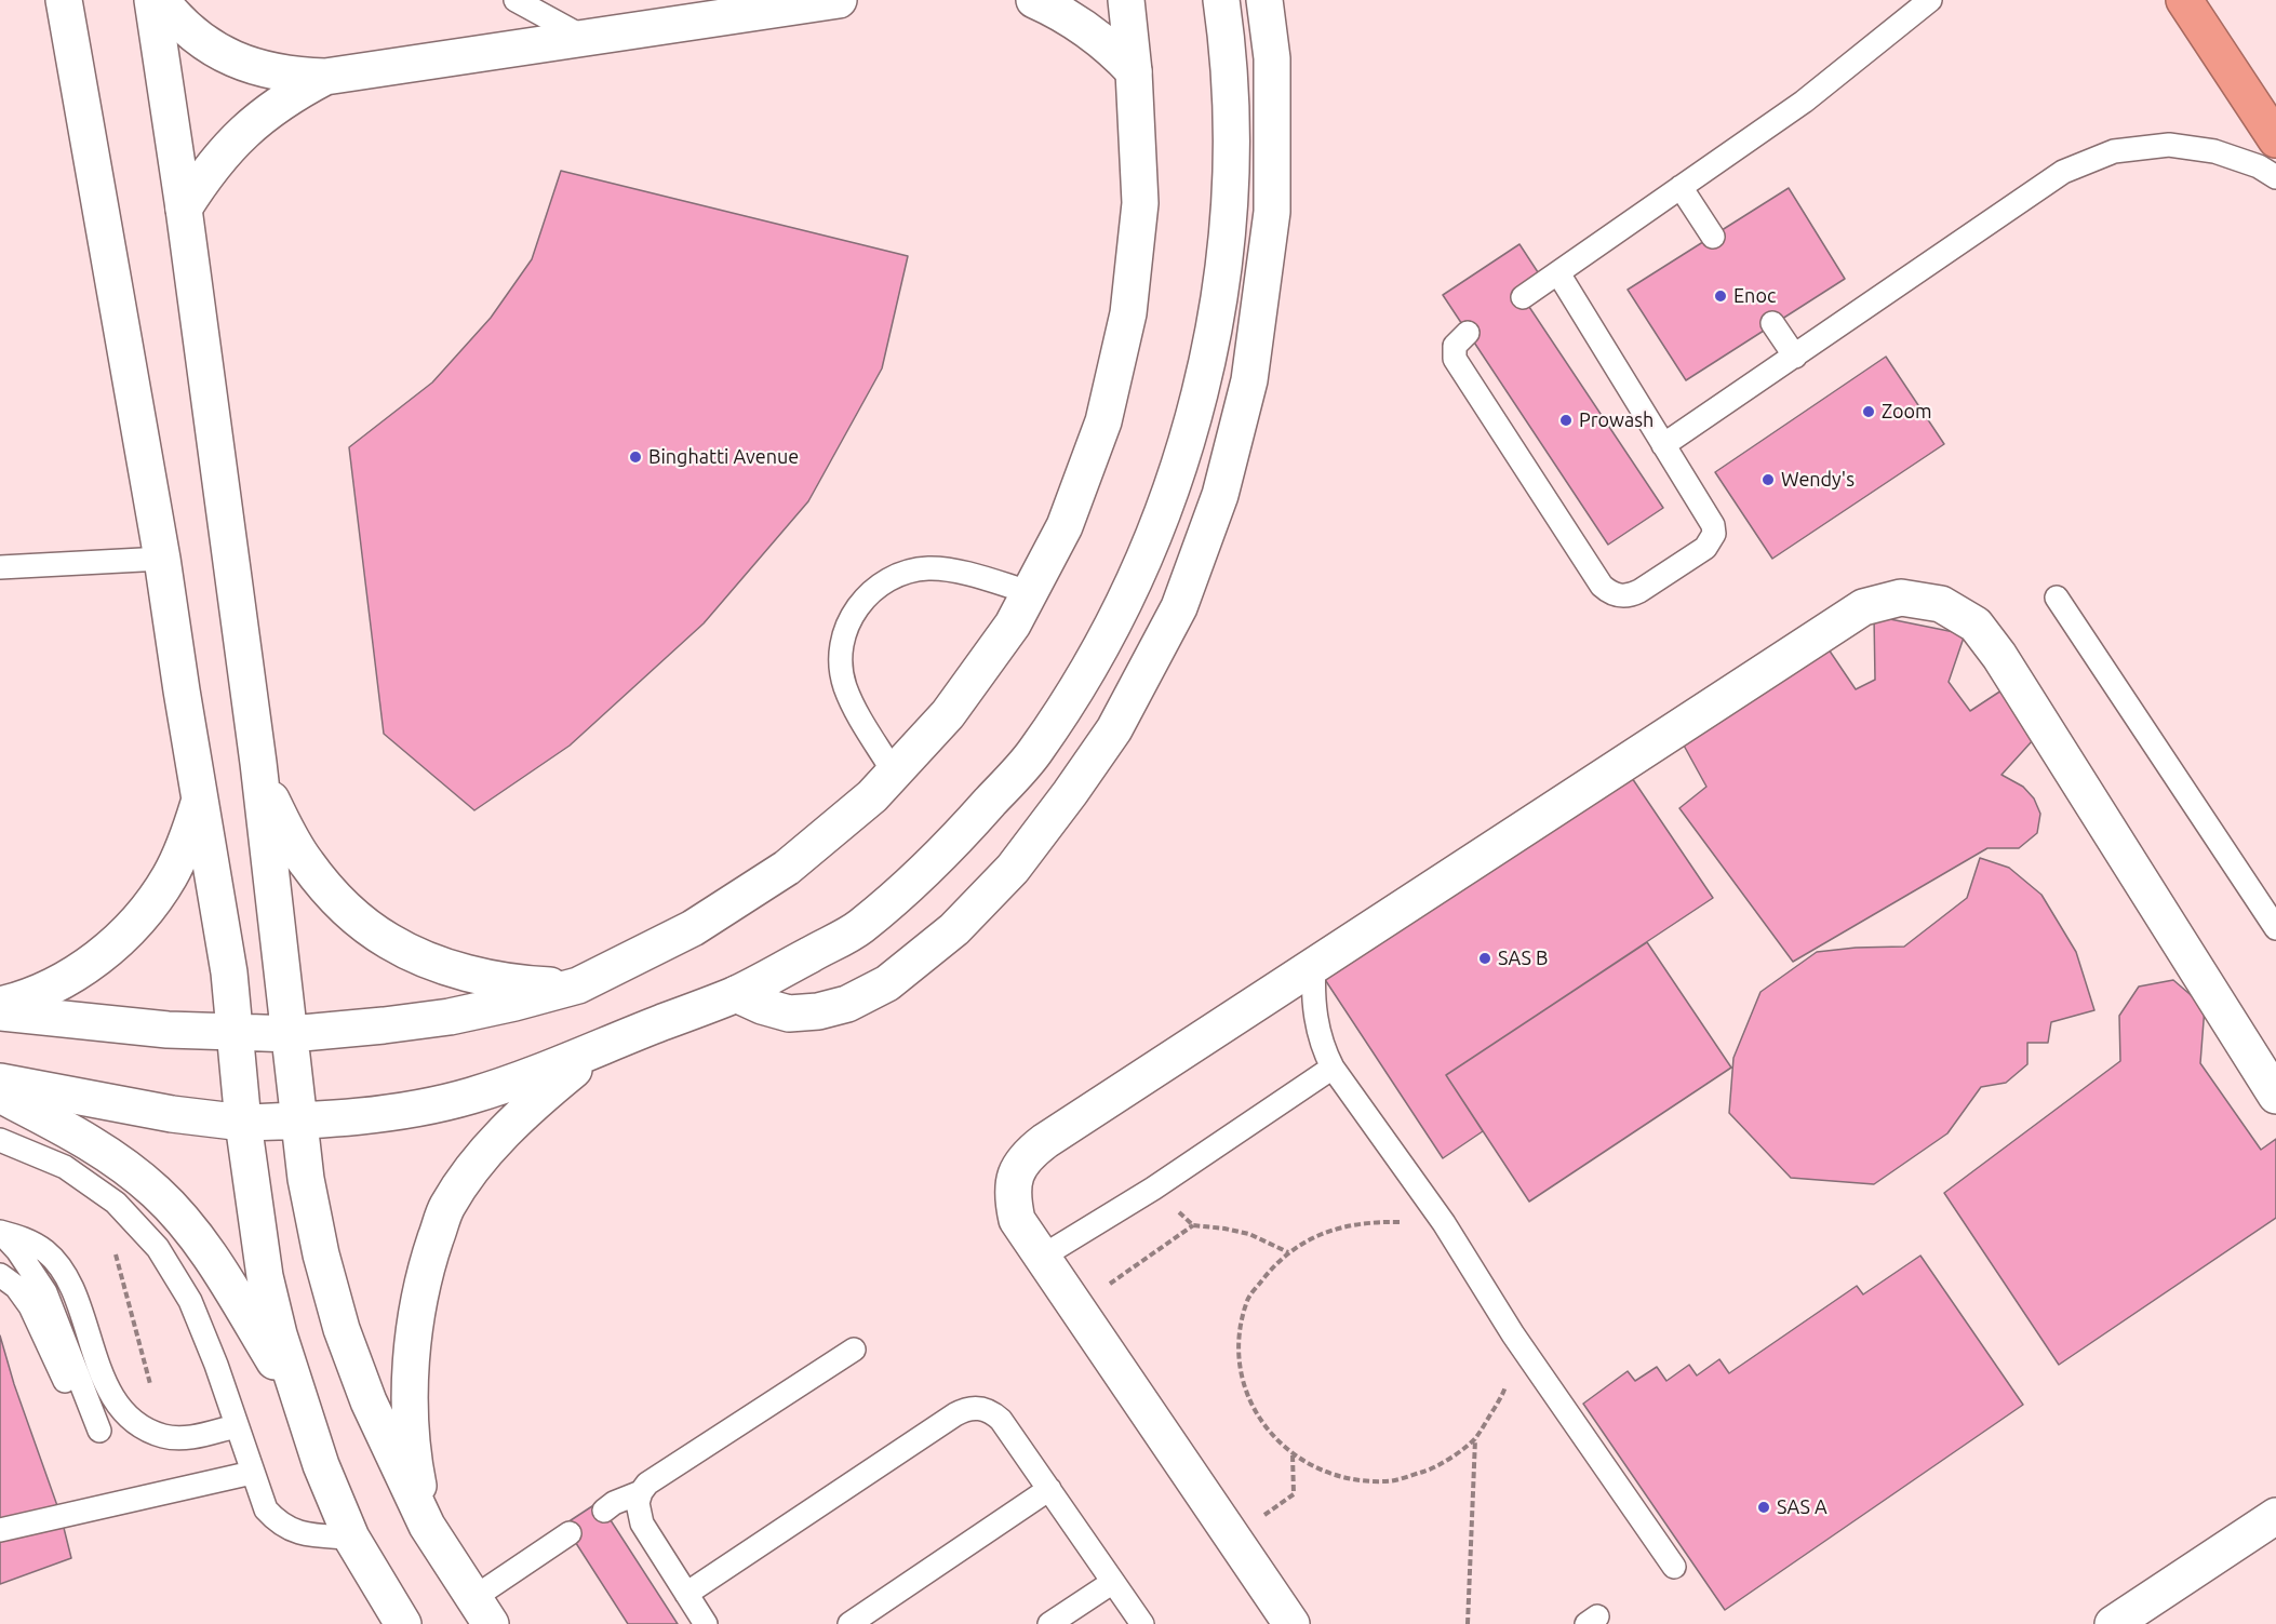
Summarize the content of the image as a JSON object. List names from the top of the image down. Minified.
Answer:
{"places":["Enoc","Zoom","Prowash","Binghatti Avenue","Wendy's","SAS B","SAS A"]}
